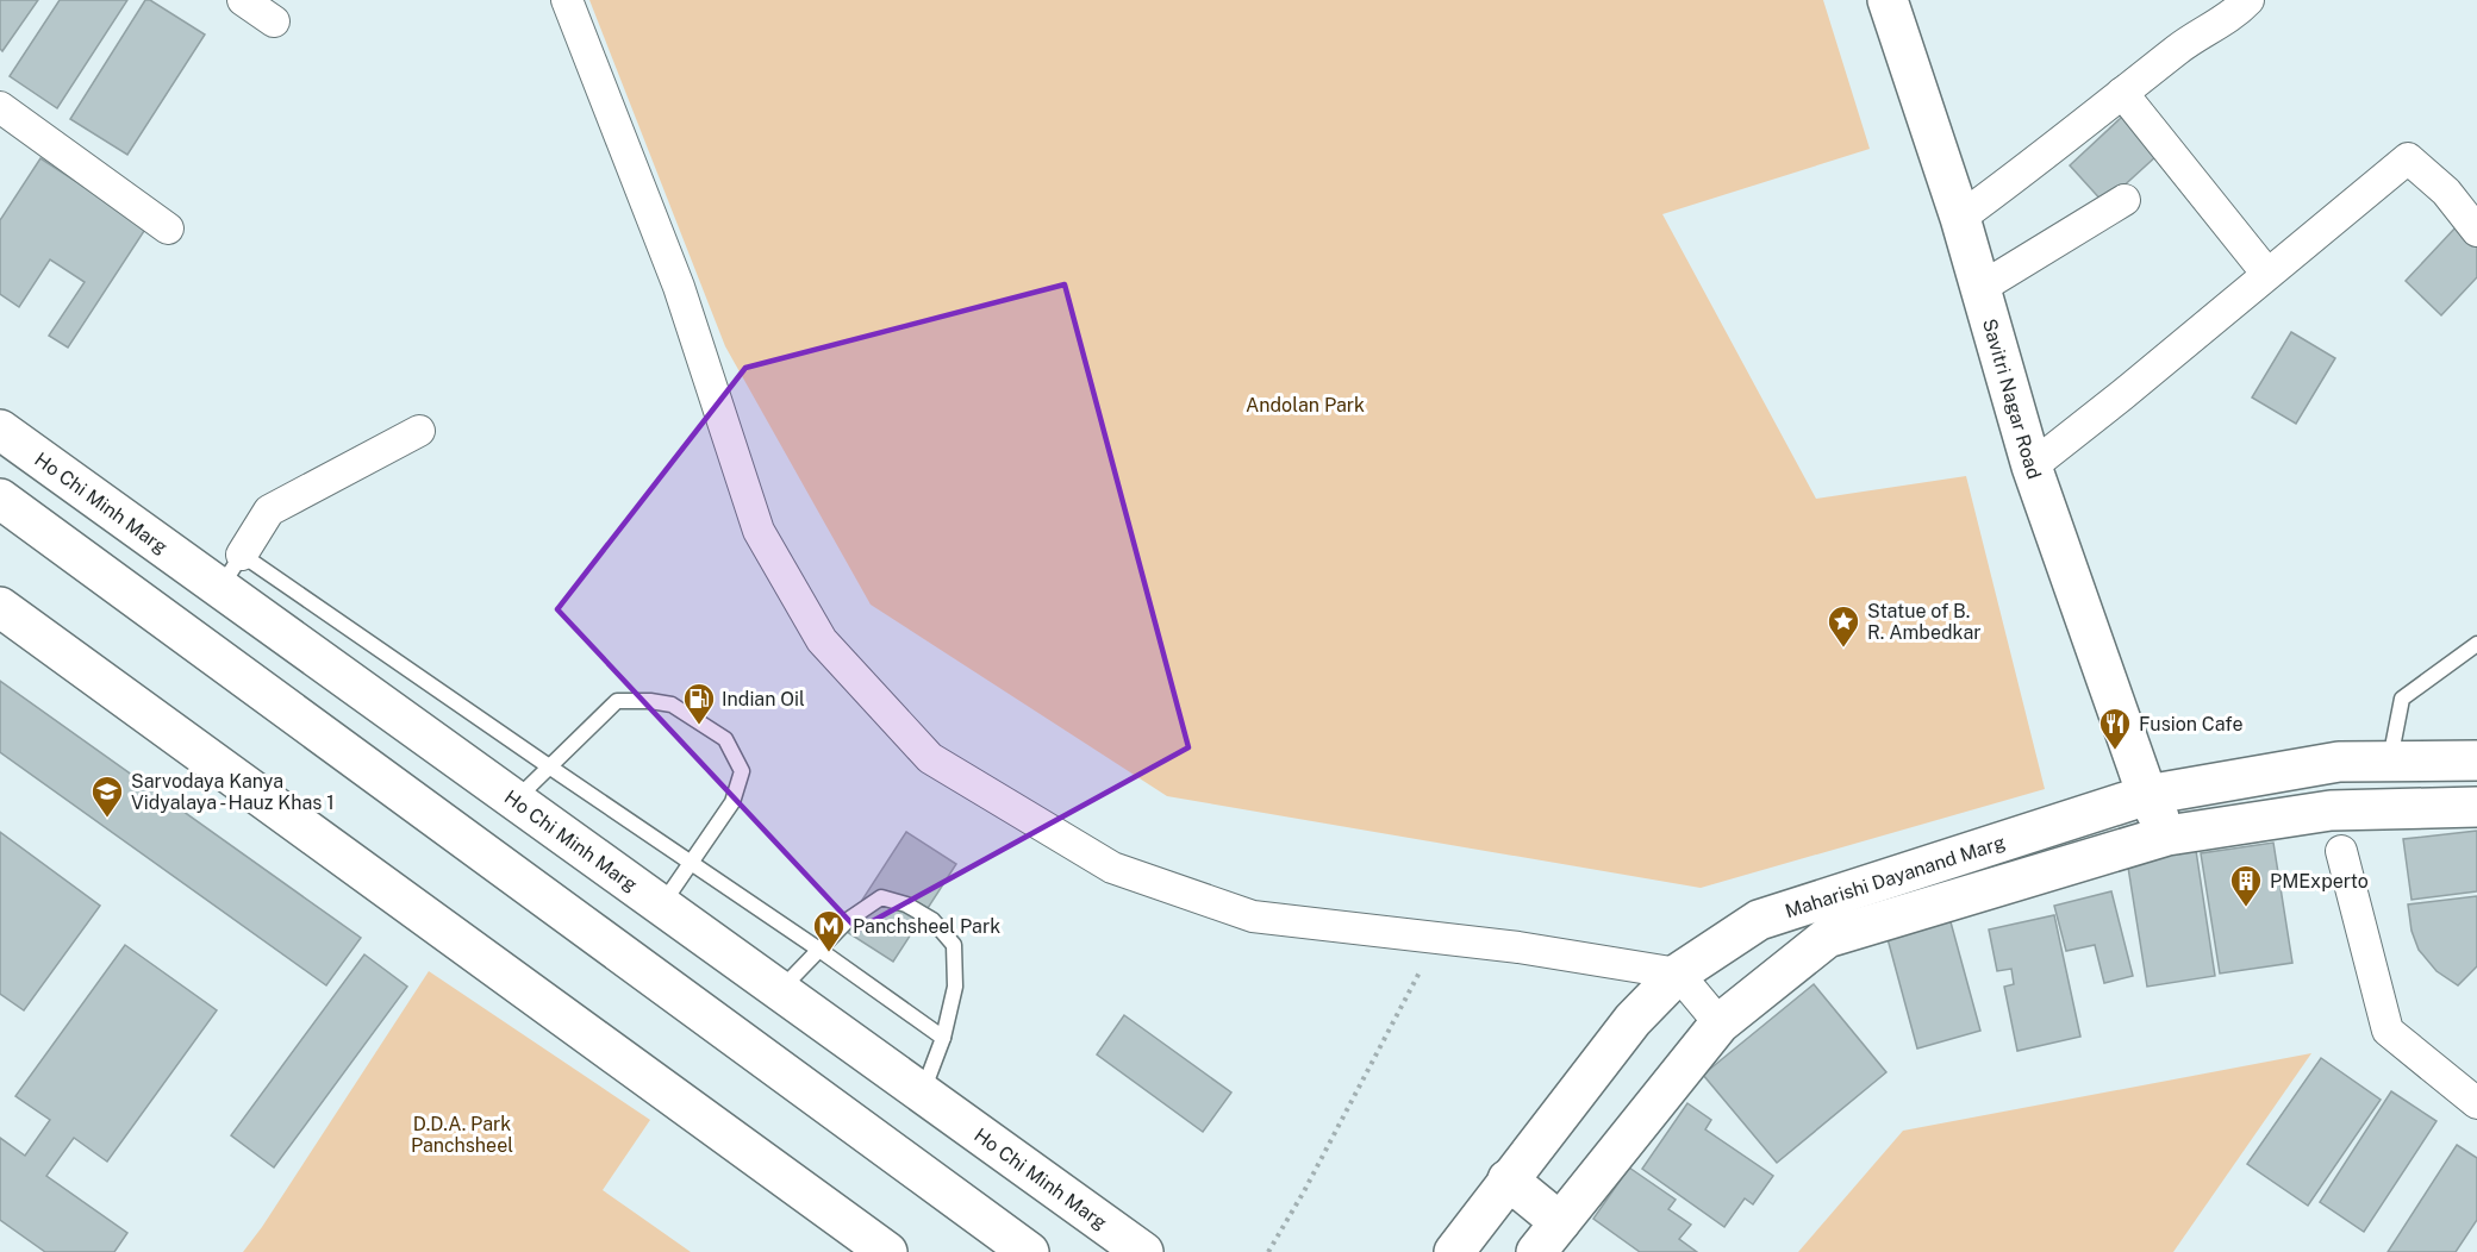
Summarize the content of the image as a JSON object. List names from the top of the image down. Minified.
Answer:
{"streets":{"street":["Savitri Nagar Road","Ho Chi Minh Marg","Maharishi Dayanand Marg"]},"crossings":[["Savitri Nagar Road","Maharishi Dayanand Marg"]],"parks":["Andolan Park","D.D.A. Park Panchsheel"],"places":{"place":["Statue of B. R. Ambedkar"],"fuel station":["Indian Oil"],"restaurant":["Fusion Cafe"],"school or university":["Sarvodaya Kanya Vidyalaya - Hauz Khas 1"],"building":["PMExperto"],"metro station":["Panchsheel Park"]}}
